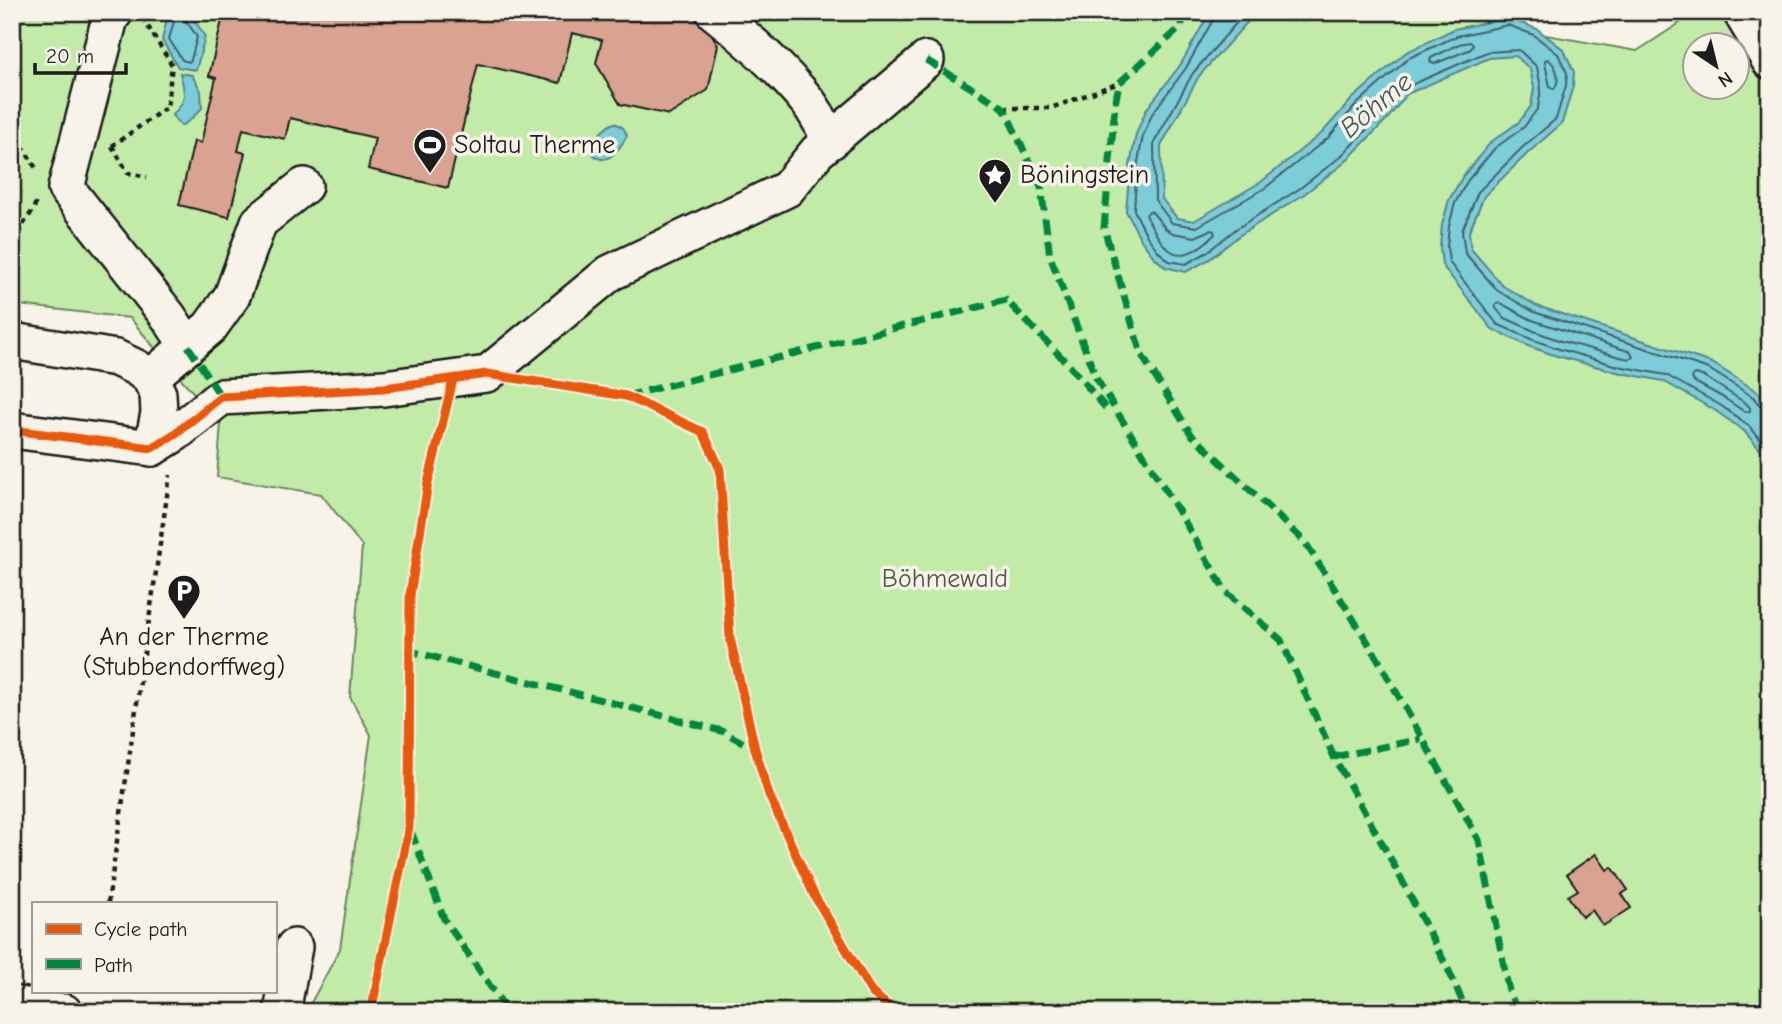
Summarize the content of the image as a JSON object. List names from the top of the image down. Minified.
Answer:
{"water":["Böhme"],"parks":["Böhmewald"],"places":{"sports":["Soltau Therme"],"place":["Böningstein"],"parking":["An der Therme (Stubbendorffweg)"]},"legend":["Cycle path","Path"],"scale_bar":"20 m","north":"bottom right"}
